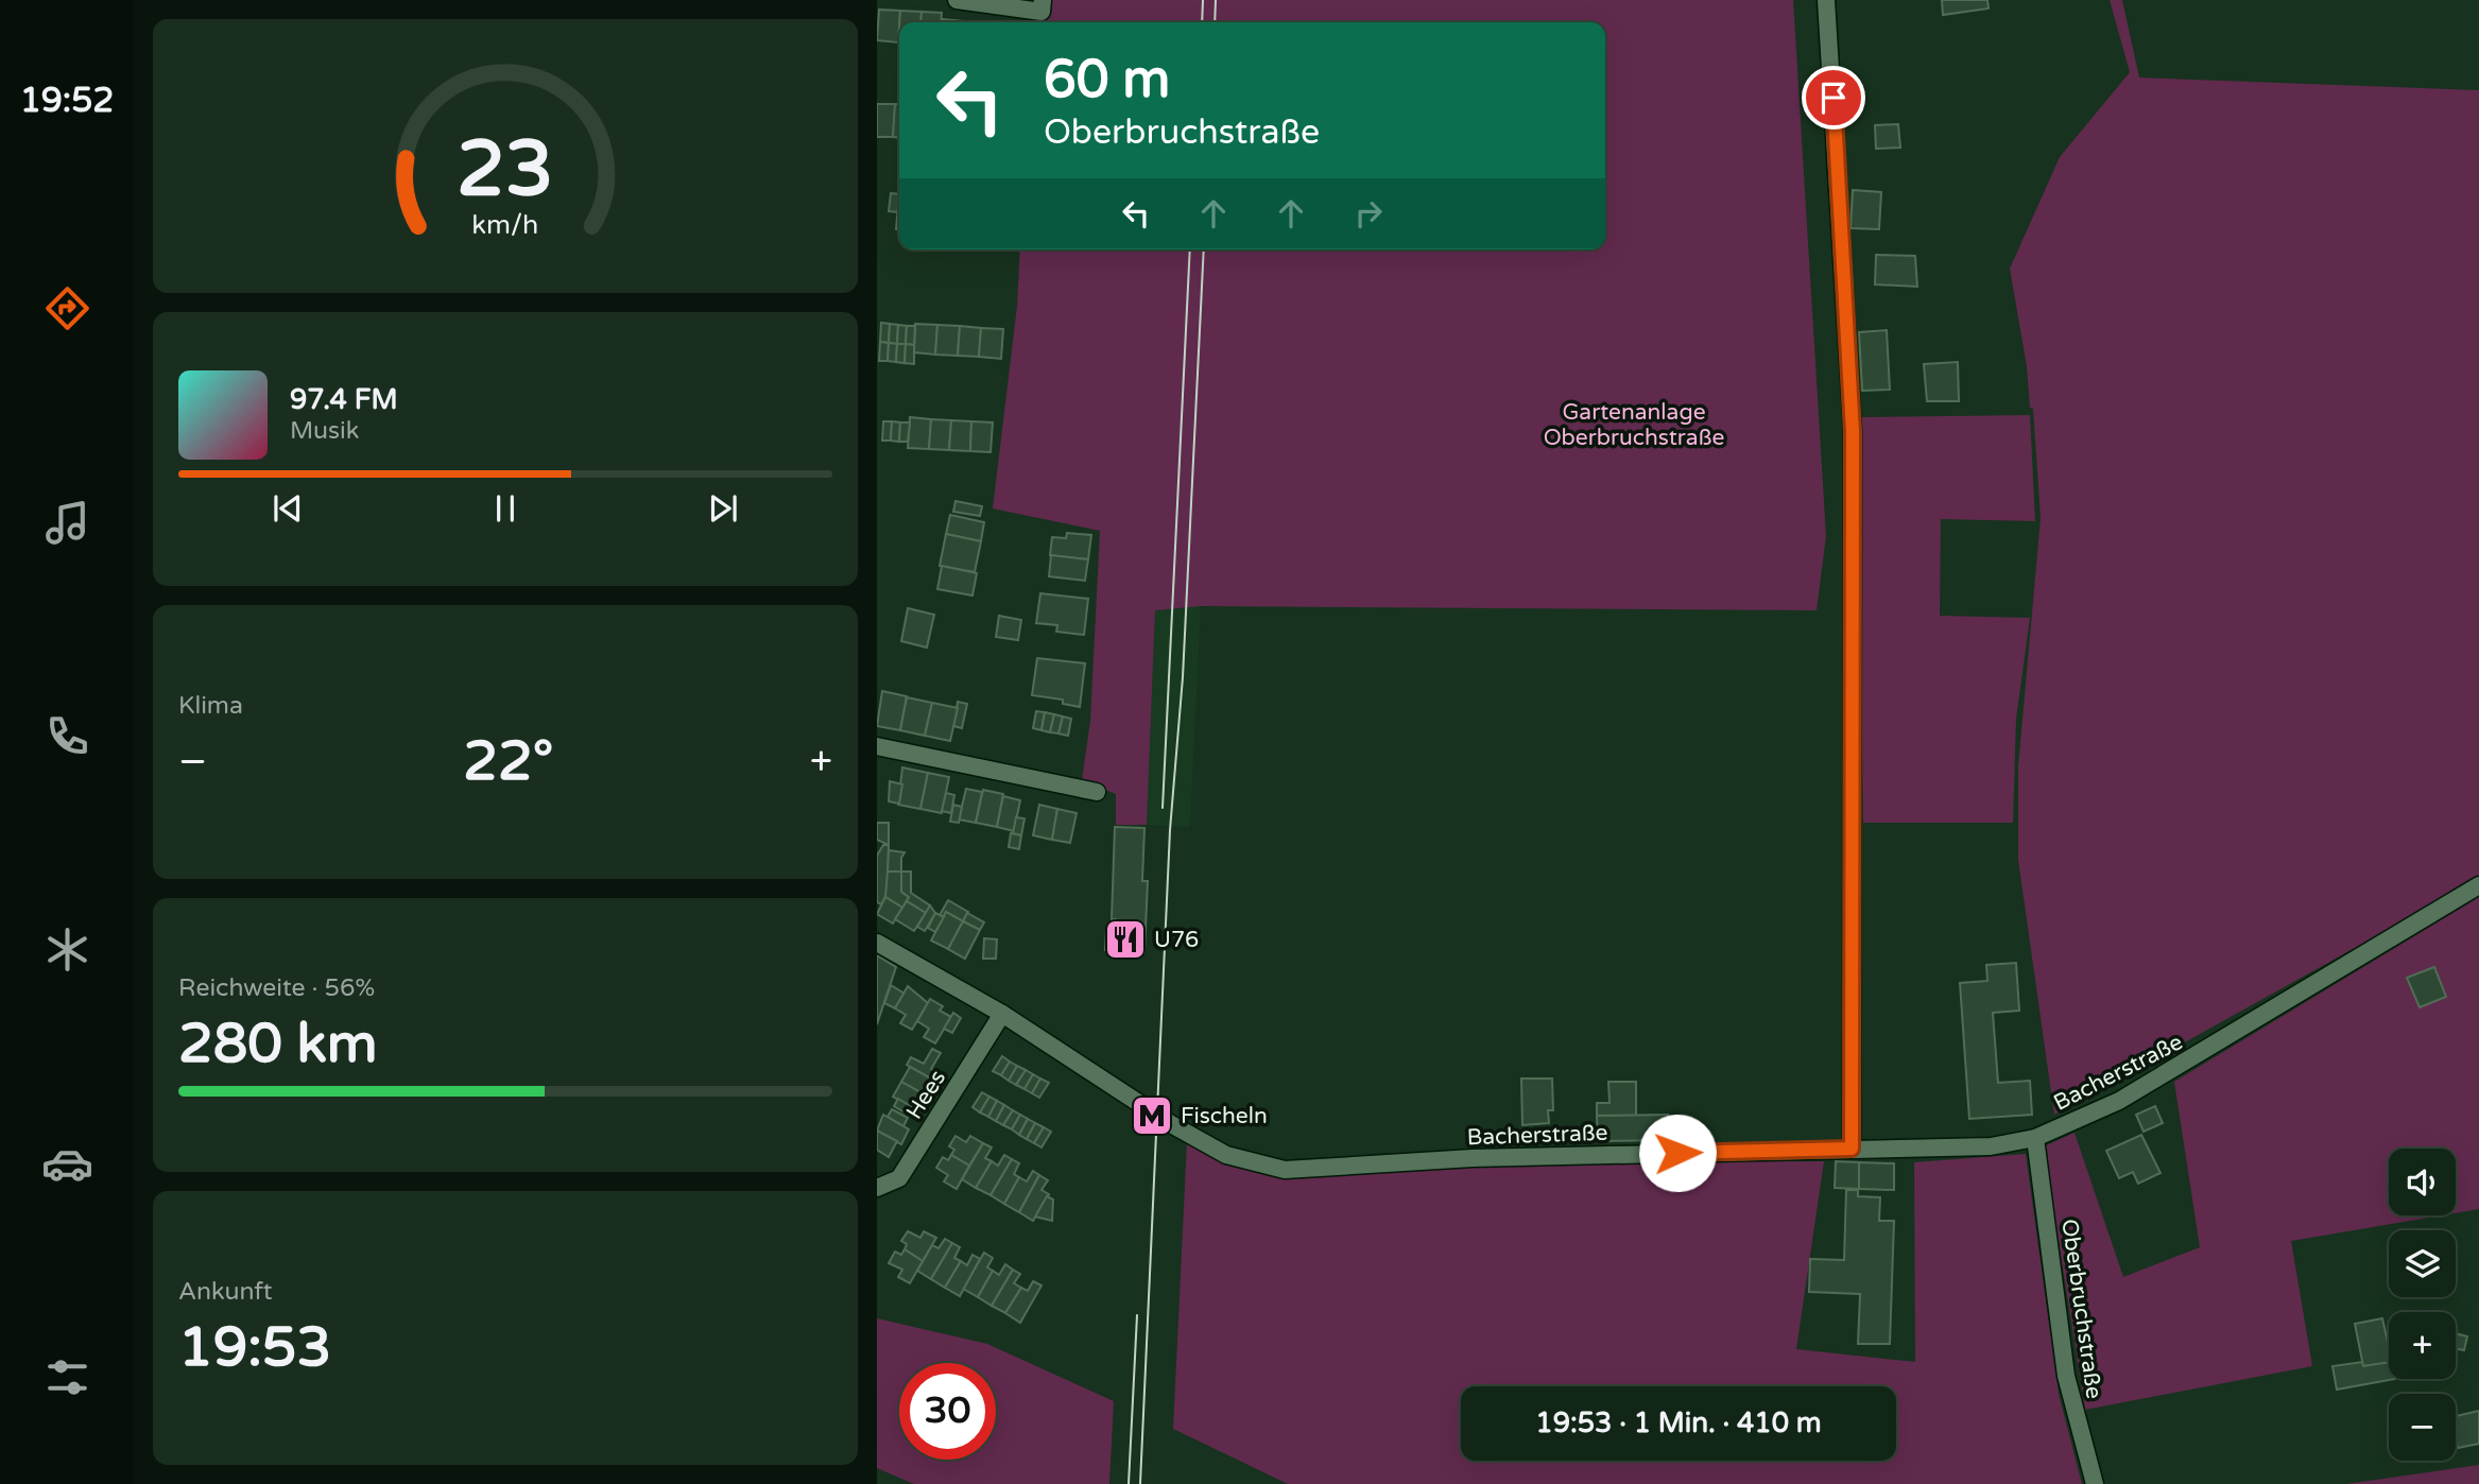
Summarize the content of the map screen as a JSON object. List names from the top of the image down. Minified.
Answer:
{"streets":{"street":["Bacherstraße","Hees","Oberbruchstraße"]},"crossings":[["Bacherstraße","Hees"],["Bacherstraße","Oberbruchstraße"]],"parks":["Gartenanlage Oberbruchstraße"],"places":{"restaurant":["U76"],"metro station":["Fischeln"]},"page":{"tabs":"19:52","turn":["60 m","Oberbruchstraße"],"song":["97.4 FM","Musik"],"tile":["Klima",["Reichweite · 56%","280 km"],["Ankunft","19:53"]],"heat":["−","22°","+"],"map_buttons":["+","−"],"limit":"30","trip":"19:53 · 1 Min. · 410 m","gauge":["23","km/h"]}}
